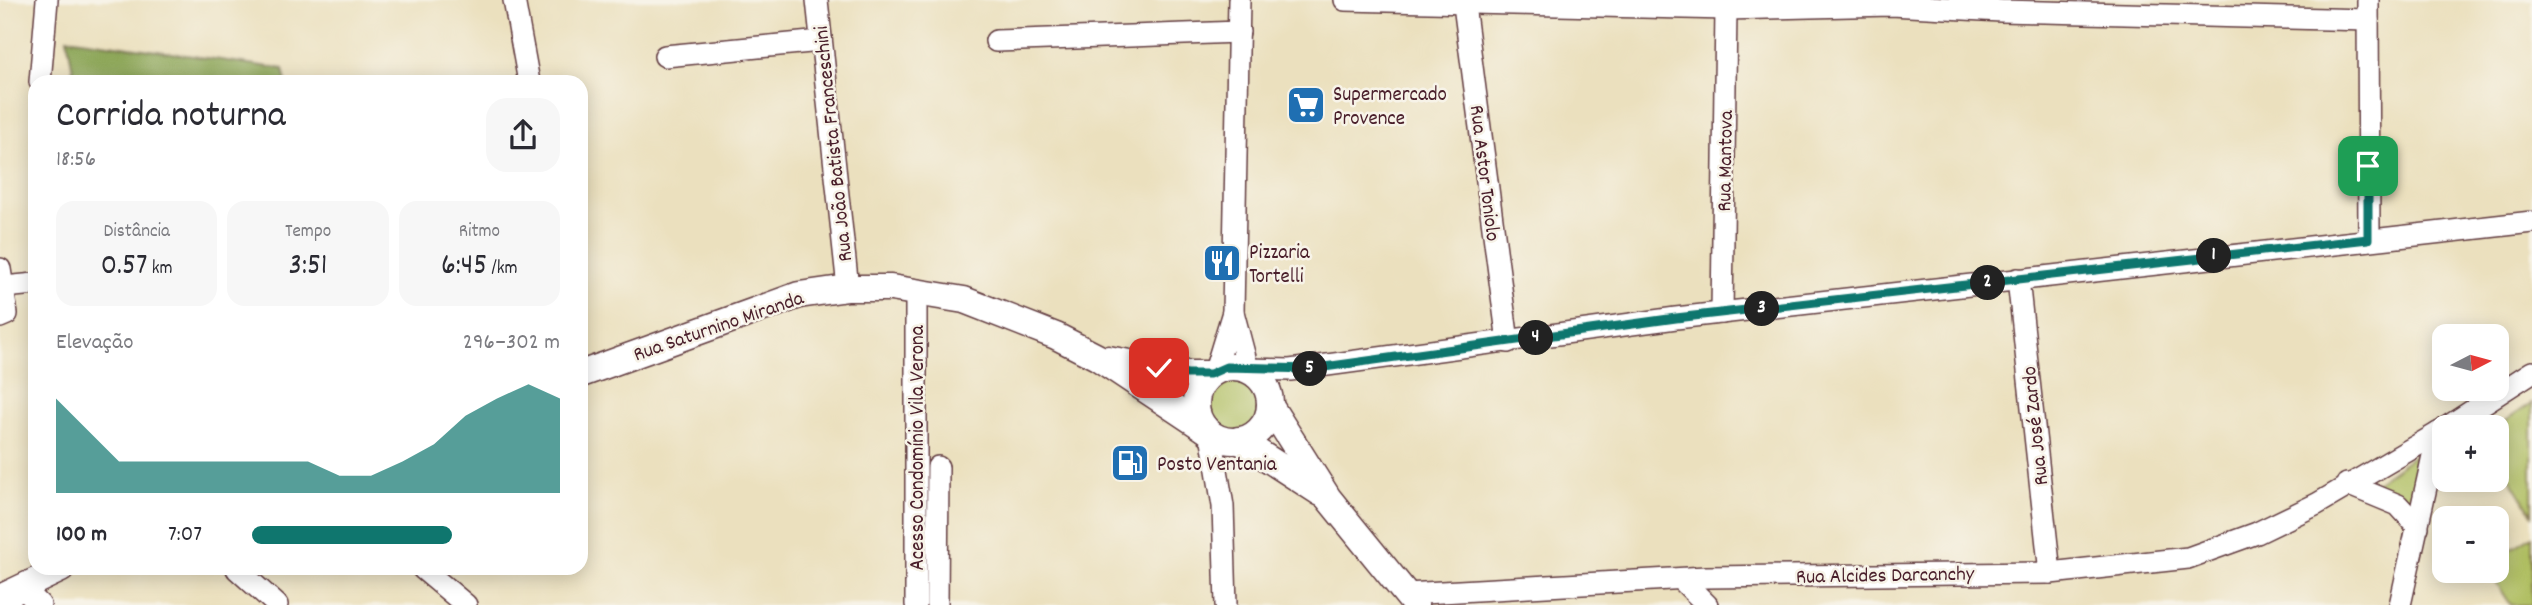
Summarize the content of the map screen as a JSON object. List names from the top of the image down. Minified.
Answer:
{"streets":{"main road":["Rua Saturnino Miranda"],"street":["Rua João Batista Franceschini","Rua Mantova","Rua Astor Toniolo","Rua José Zardo","Acesso Condomínio Vila Verona","Rua Alcides Darcanchy"]},"crossings":[["Rua João Batista Franceschini","Rua Saturnino Miranda"],["Rua Saturnino Miranda","Acesso Condomínio Vila Verona"],["Rua José Zardo","Rua Alcides Darcanchy"]],"places":{"supermarket":["Supermercado Provence"],"restaurant":["Pizzaria Tortelli"],"fuel station":["Posto Ventania"]},"north":"right","page":{"heading":["Corrida noturna","18:56"],"stats":[["Distância","0.57 km"],["Tempo","3:51"],["Ritmo","6:45 /km"]],"pins":["1","2","3","4","5"],"chart":["Elevação","296–302 m"],"map_buttons":["+","−"],"list":[{"name":"100 m","note":"7:07"}]}}
